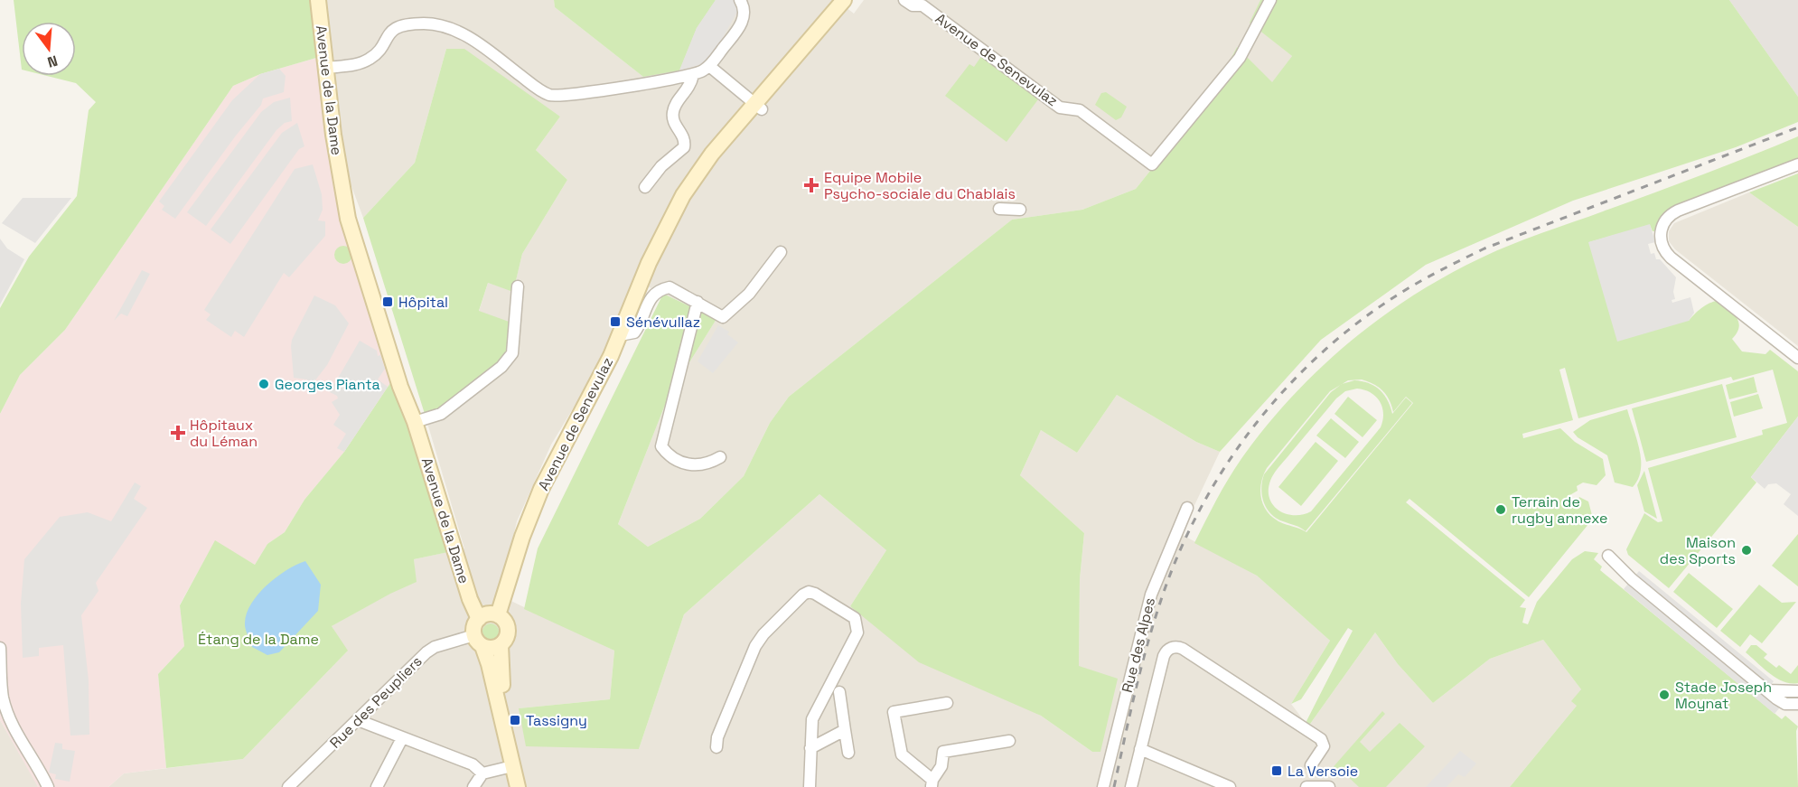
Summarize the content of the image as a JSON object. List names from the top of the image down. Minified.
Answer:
{"streets":{"main road":["Avenue de Senevulaz","Avenue de la Dame"],"street":["Rue des Alpes","Rue des Peupliers"]},"crossings":[["Avenue de Senevulaz","Avenue de la Dame"],["Avenue de Senevulaz","Rue des Peupliers"],["Avenue de la Dame","Rue des Peupliers"]],"parks":["Étang de la Dame"],"places":{"health":["Equipe Mobile Psycho-sociale du Chablais","Hôpitaux du Léman"],"transit":["Hôpital","Sénévullaz","Tassigny","La Versoie"],"other":["Georges Pianta","Terrain de rugby annexe","Maison des Sports","Stade Joseph Moynat"]},"north":"bottom"}
